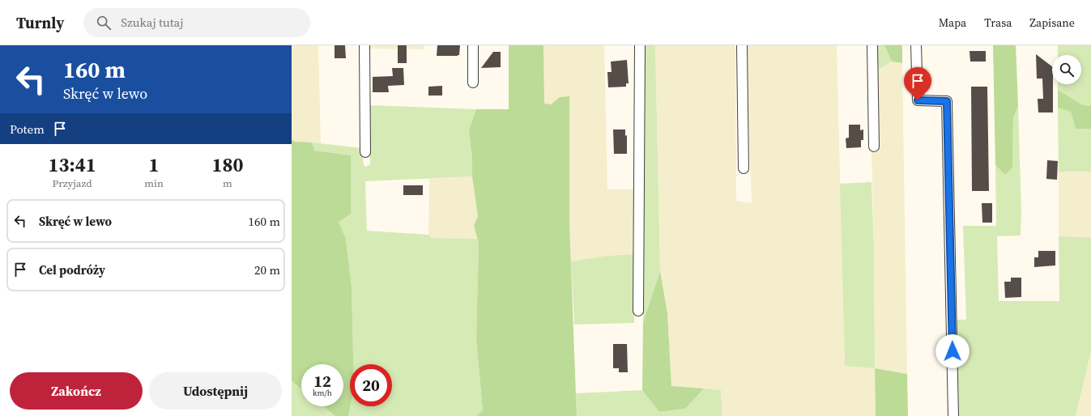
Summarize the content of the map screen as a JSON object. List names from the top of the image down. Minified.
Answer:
{"page":{"header":"Turnly","search":"Szukaj tutaj","nav":["Mapa","Trasa","Zapisane"],"turn":["160 m","Skręć w lewo"],"then":"Potem","eta":["13:41","Przyjazd","1","min","180","m"],"list":[{"name":"Skręć w lewo","value":"160 m"},{"name":"Cel podróży","value":"20 m"}],"speed":"12 km/h","limit":"20","buttons":["Zakończ","Udostępnij"]}}
